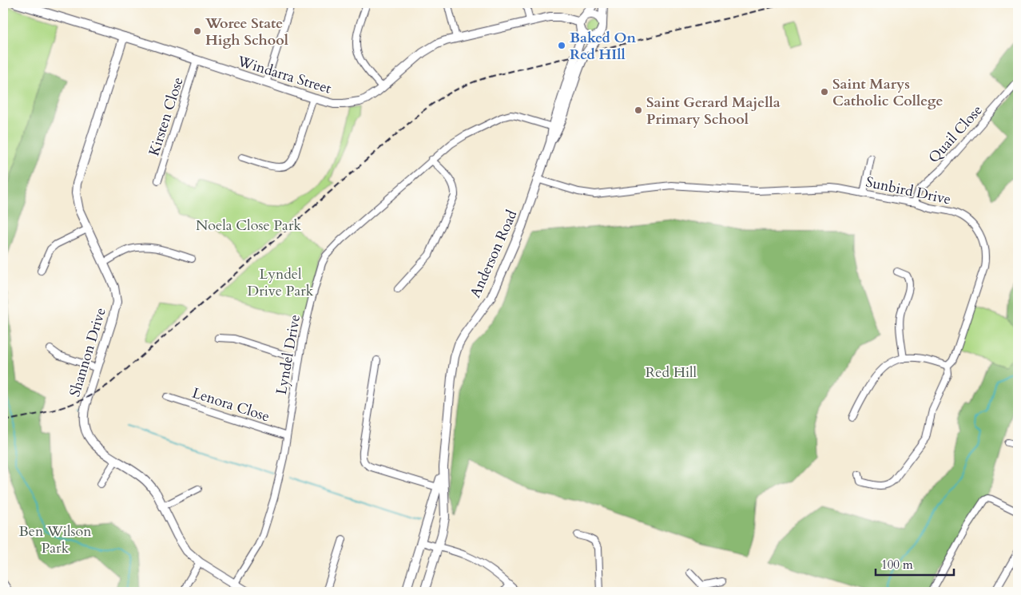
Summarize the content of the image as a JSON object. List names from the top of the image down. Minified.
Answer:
{"streets":{"street":["Windarra Street","Kirsten Close","Quail Close","Sunbird Drive","Anderson Road","Shannon Drive","Lyndel Drive","Lenora Close"]},"crossings":[["Windarra Street","Kirsten Close"],["Windarra Street","Anderson Road"],["Windarra Street","Shannon Drive"],["Quail Close","Sunbird Drive"],["Sunbird Drive","Anderson Road"],["Anderson Road","Lyndel Drive"],["Shannon Drive","Lyndel Drive"],["Lyndel Drive","Lenora Close"]],"parks":["Noela Close Park","Lyndel Drive Park","Red Hill","Ben Wilson Park"],"places":["Woree State High School","Baked On Red HIll","Saint Marys Catholic College","Saint Gerard Majella Primary School"],"scale_bar":"100 m"}
